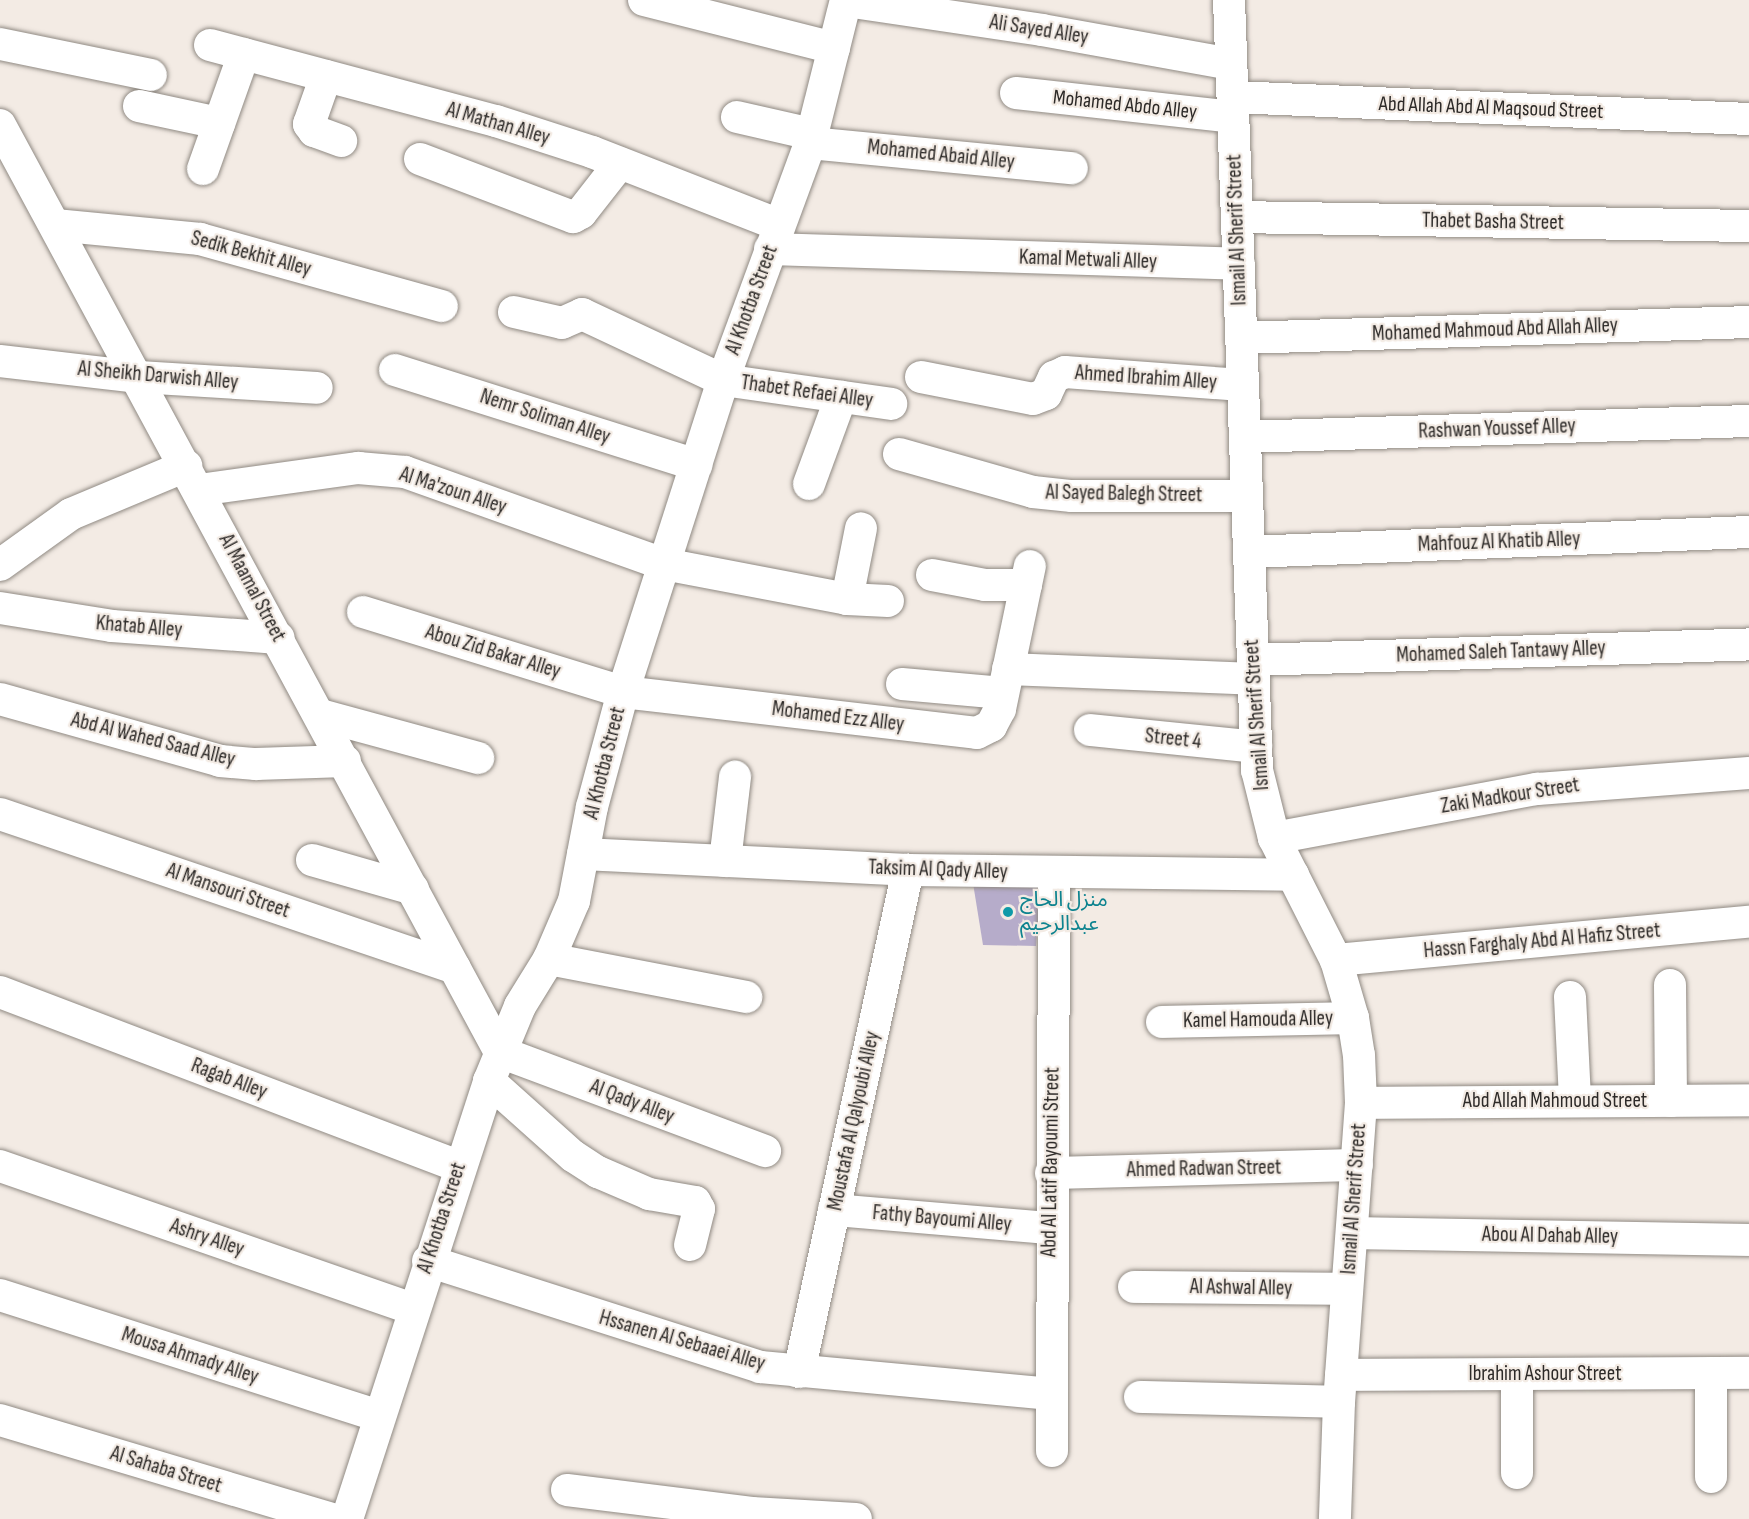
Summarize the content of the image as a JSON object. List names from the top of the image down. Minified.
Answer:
{"streets":{"street":["Ali Sayed Alley","Mohamed Abdo Alley","Abd Allah Abd Al Maqsoud Street","Al Mathan Alley","Mohamed Abaid Alley","Thabet Basha Street","Ismail Al Sherif Street","Sedik Bekhit Alley","Kamal Metwali Alley","Al Khotba Street","Mohamed Mahmoud Abd Allah Alley","Al Sheikh Darwish Alley","Ahmed Ibrahim Alley","Thabet Refaei Alley","Nemr Soliman Alley","Rashwan Youssef Alley","Al Ma'zoun Alley","Al Sayed Balegh Street","Mahfouz Al Khatib Alley","Al Maamal Street","Khatab Alley","Abou Zid Bakar Alley","Mohamed Saleh Tantawy Alley","Mohamed Ezz Alley","Street 4","Abd Al Wahed Saad Alley","Zaki Madkour Street","Taksim Al Qady Alley","Al Mansouri Street","Hassn Farghaly Abd Al Hafiz Street","Kamel Hamouda Alley","Ragab Alley","Abd Allah Mahmoud Street","Al Qady Alley","Moustafa Al Qalyoubi Alley","Abd Al Latif Bayoumi Street","Ahmed Radwan Street","Fathy Bayoumi Alley","Abou Al Dahab Alley","Ashry Alley","Al Ashwal Alley","Hssanen Al Sebaaei Alley","Mousa Ahmady Alley","Ibrahim Ashour Street","Al Sahaba Street"]},"crossings":[["Ali Sayed Alley","Ismail Al Sherif Street"],["Ali Sayed Alley","Al Khotba Street"],["Mohamed Abdo Alley","Abd Allah Abd Al Maqsoud Street"],["Mohamed Abdo Alley","Ismail Al Sherif Street"],["Abd Allah Abd Al Maqsoud Street","Ismail Al Sherif Street"],["Al Mathan Alley","Kamal Metwali Alley"],["Al Mathan Alley","Al Khotba Street"],["Mohamed Abaid Alley","Al Khotba Street"],["Thabet Basha Street","Ismail Al Sherif Street"],["Ismail Al Sherif Street","Kamal Metwali Alley"],["Ismail Al Sherif Street","Mohamed Mahmoud Abd Allah Alley"],["Ismail Al Sherif Street","Ahmed Ibrahim Alley"],["Ismail Al Sherif Street","Rashwan Youssef Alley"],["Ismail Al Sherif Street","Al Sayed Balegh Street"],["Ismail Al Sherif Street","Mahfouz Al Khatib Alley"],["Ismail Al Sherif Street","Mohamed Saleh Tantawy Alley"],["Ismail Al Sherif Street","Street 4"],["Ismail Al Sherif Street","Zaki Madkour Street"],["Ismail Al Sherif Street","Taksim Al Qady Alley"],["Ismail Al Sherif Street","Hassn Farghaly Abd Al Hafiz Street"],["Ismail Al Sherif Street","Kamel Hamouda Alley"],["Ismail Al Sherif Street","Abd Allah Mahmoud Street"],["Ismail Al Sherif Street","Ahmed Radwan Street"],["Ismail Al Sherif Street","Abou Al Dahab Alley"],["Ismail Al Sherif Street","Al Ashwal Alley"],["Ismail Al Sherif Street","Ibrahim Ashour Street"],["Sedik Bekhit Alley","Al Maamal Street"],["Kamal Metwali Alley","Al Khotba Street"],["Al Khotba Street","Thabet Refaei Alley"],["Al Khotba Street","Nemr Soliman Alley"],["Al Khotba Street","Al Ma'zoun Alley"],["Al Khotba Street","Al Maamal Street"],["Al Khotba Street","Abou Zid Bakar Alley"],["Al Khotba Street","Mohamed Ezz Alley"],["Al Khotba Street","Taksim Al Qady Alley"],["Al Khotba Street","Ragab Alley"],["Al Khotba Street","Al Qady Alley"],["Al Khotba Street","Ashry Alley"],["Al Khotba Street","Hssanen Al Sebaaei Alley"],["Al Khotba Street","Mousa Ahmady Alley"],["Al Sheikh Darwish Alley","Al Maamal Street"],["Al Ma'zoun Alley","Al Maamal Street"],["Al Maamal Street","Khatab Alley"],["Al Maamal Street","Abd Al Wahed Saad Alley"],["Al Maamal Street","Al Mansouri Street"],["Al Maamal Street","Al Qady Alley"],["Abou Zid Bakar Alley","Mohamed Ezz Alley"],["Taksim Al Qady Alley","Moustafa Al Qalyoubi Alley"],["Taksim Al Qady Alley","Abd Al Latif Bayoumi Street"],["Moustafa Al Qalyoubi Alley","Fathy Bayoumi Alley"],["Moustafa Al Qalyoubi Alley","Hssanen Al Sebaaei Alley"],["Abd Al Latif Bayoumi Street","Ahmed Radwan Street"],["Abd Al Latif Bayoumi Street","Fathy Bayoumi Alley"],["Abd Al Latif Bayoumi Street","Hssanen Al Sebaaei Alley"]],"places":["منزل الحاج عبدالرحيم"]}
